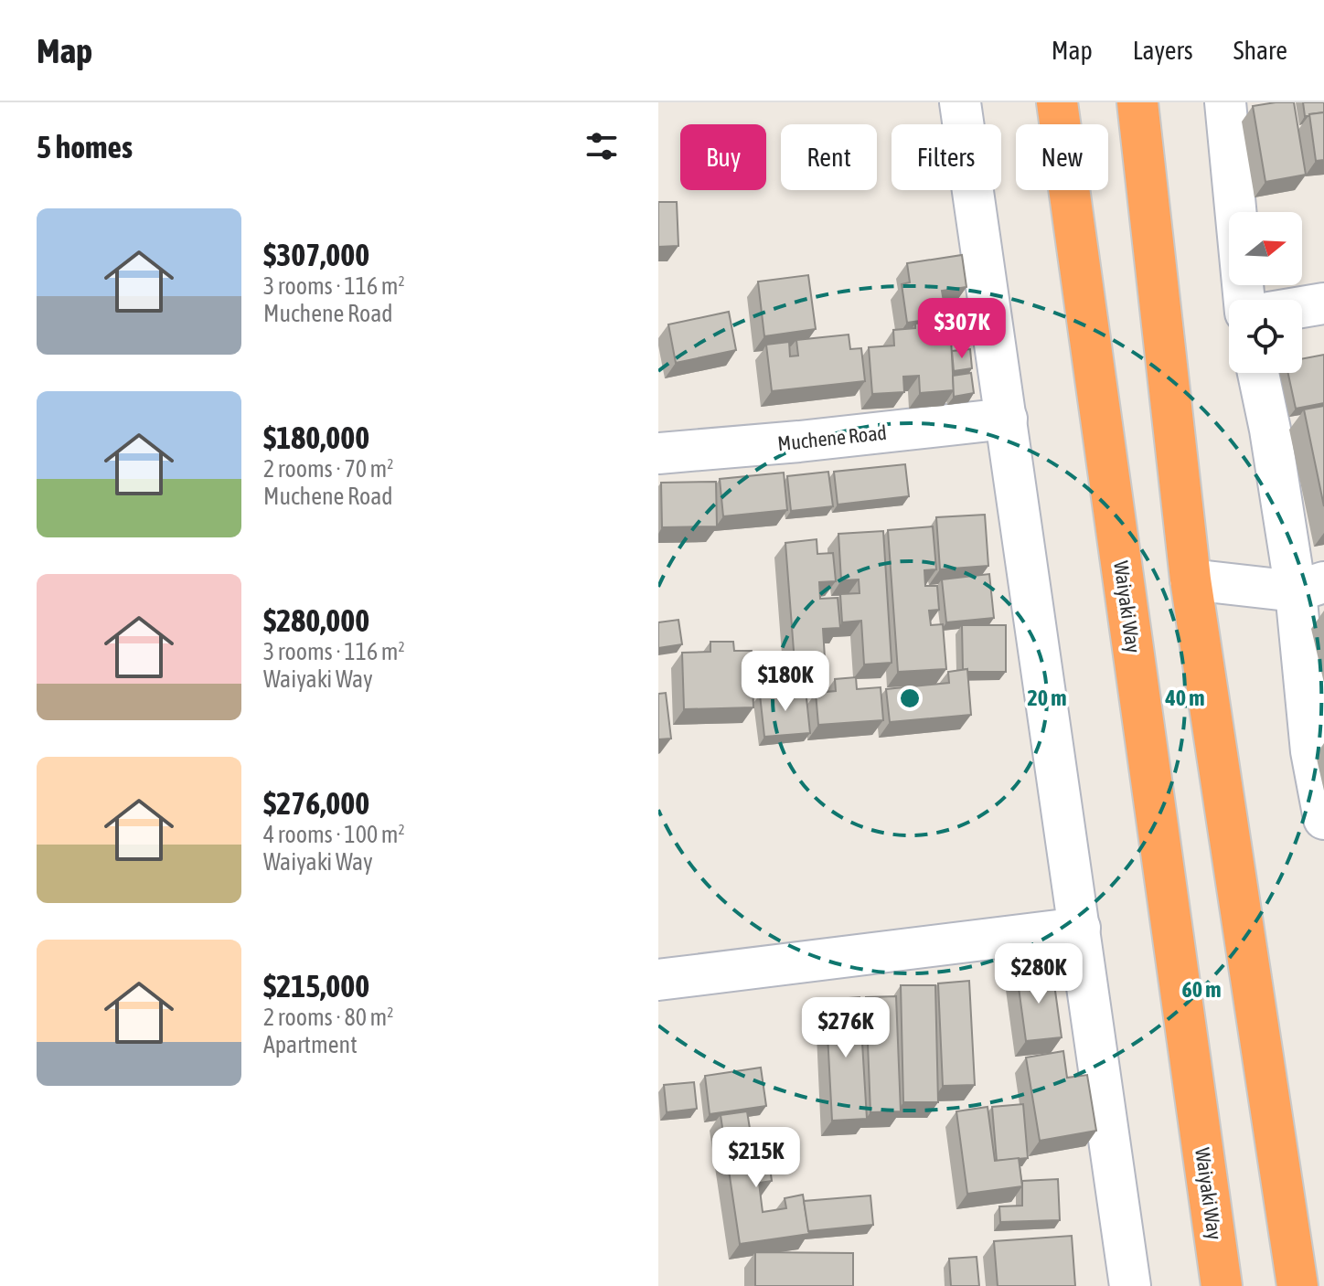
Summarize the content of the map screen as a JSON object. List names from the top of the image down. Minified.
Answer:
{"streets":{"highway":["Waiyaki Way"],"street":["Muchene Road"]},"north":"right","page":{"header":"Map","nav":["Map","Layers","Share"],"heading":"5 homes","chip":["Buy","Rent","Filters","New"],"list":[{"name":"$307,000","note":"3 rooms · 116 m² · Muchene Road"},{"name":"$180,000","note":"2 rooms · 70 m² · Muchene Road"},{"name":"$280,000","note":"3 rooms · 116 m² · Waiyaki Way"},{"name":"$276,000","note":"4 rooms · 100 m² · Waiyaki Way"},{"name":"$215,000","note":"2 rooms · 80 m² · Apartment"}],"price":["$307K","$180K","$280K","$276K","$215K"]},"rings":["20 m","40 m","60 m"]}
